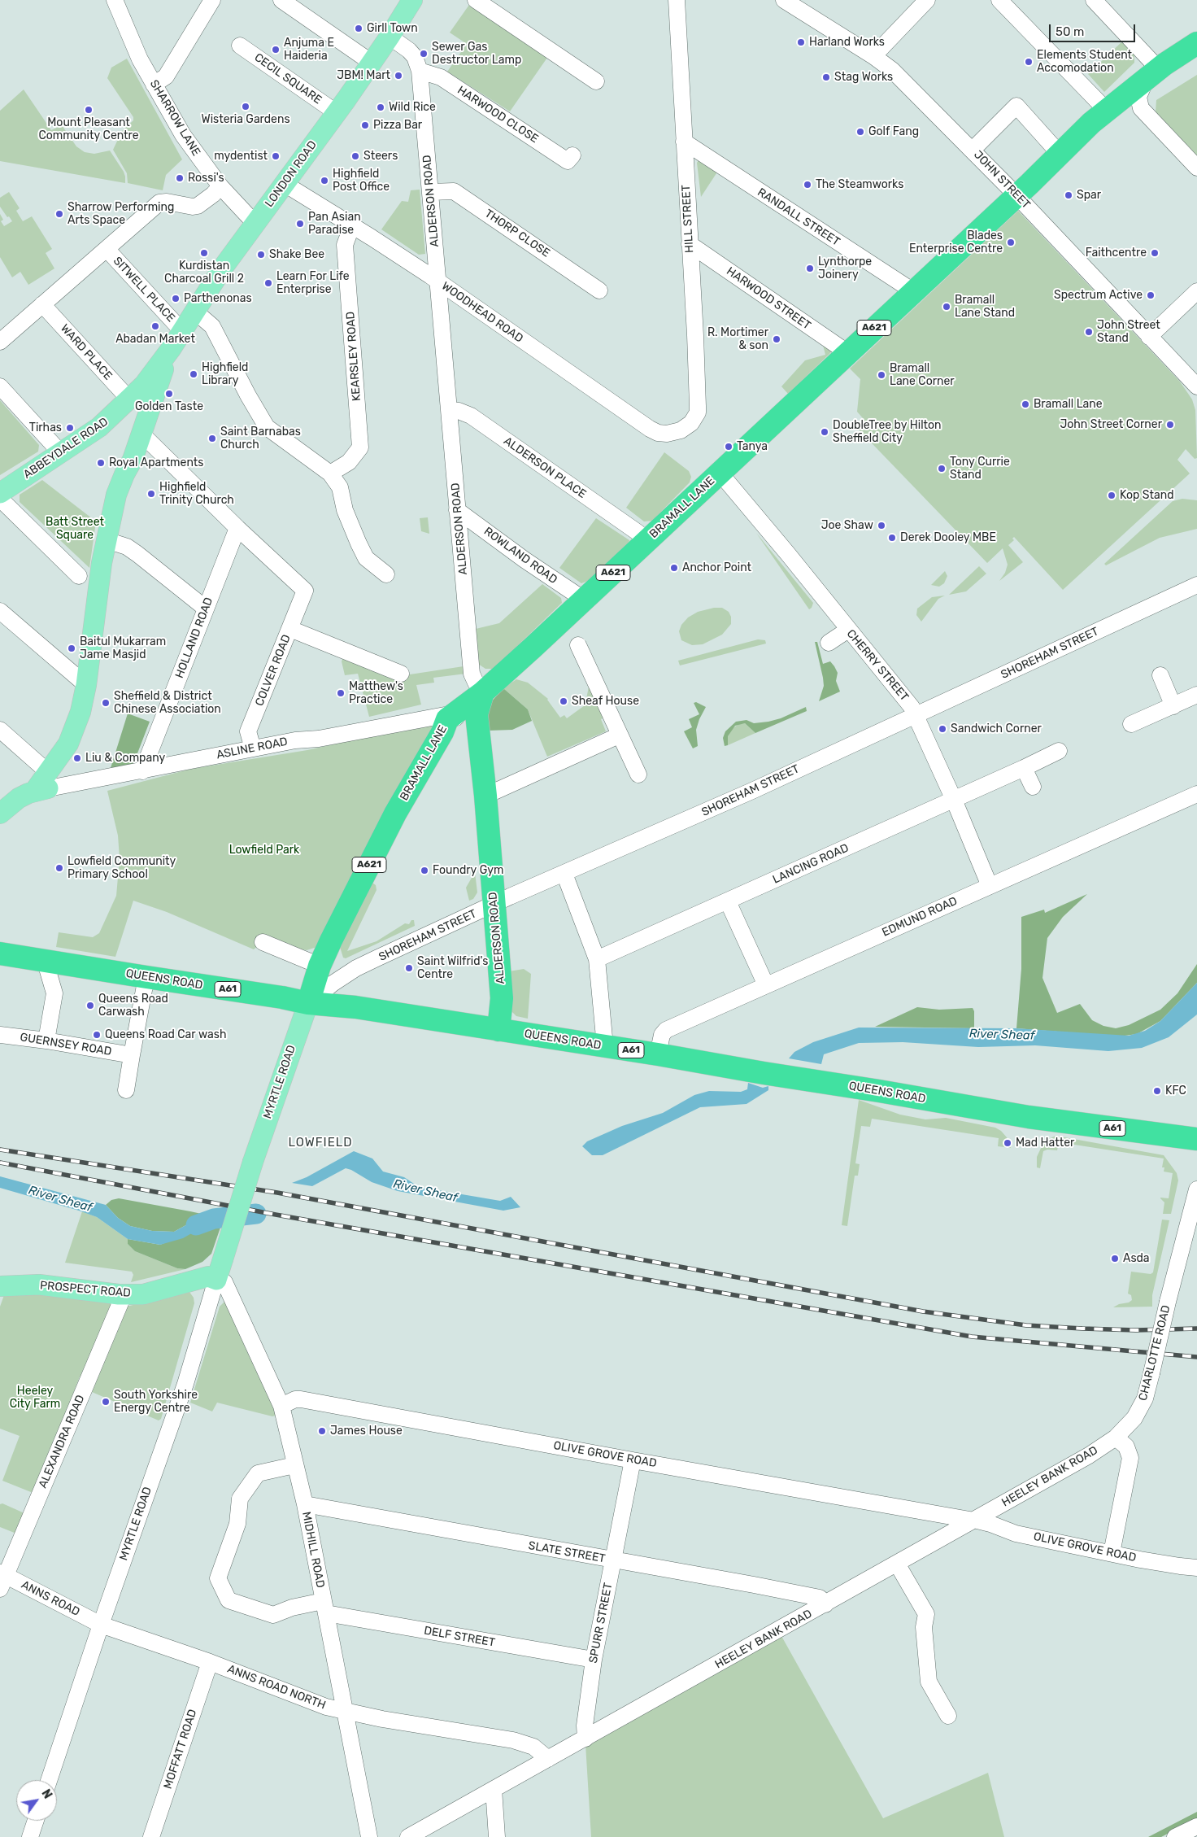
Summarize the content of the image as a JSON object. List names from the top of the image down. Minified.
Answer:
{"streets":{"highway":["ALDERSON ROAD","A621","BRAMALL LANE","QUEENS ROAD","A61"],"main road":["LONDON ROAD","ABBEYDALE ROAD","MYRTLE ROAD","PROSPECT ROAD"],"street":["CECIL SQUARE","HARWOOD CLOSE","SHARROW LANE","JOHN STREET","RANDALL STREET","HILL STREET","THORP CLOSE","SITWELL PLACE","HARWOOD STREET","WOODHEAD ROAD","WARD PLACE","KEARSLEY ROAD","ALDERSON PLACE","ROWLAND ROAD","HOLLAND ROAD","SHOREHAM STREET","CHERRY STREET","COLVER ROAD","ASLINE ROAD","LANCING ROAD","EDMUND ROAD","GUERNSEY ROAD","CHARLOTTE ROAD","ALEXANDRA ROAD","OLIVE GROVE ROAD","HEELEY BANK ROAD","MIDHILL ROAD","SLATE STREET","ANNS ROAD","SPURR STREET","DELF STREET","ANNS ROAD NORTH","MOFFATT ROAD"]},"crossings":[["CECIL SQUARE","LONDON ROAD"],["HARWOOD CLOSE","ALDERSON ROAD"],["SHARROW LANE","LONDON ROAD"],["LONDON ROAD","ALDERSON ROAD"],["LONDON ROAD","SITWELL PLACE"],["LONDON ROAD","WOODHEAD ROAD"],["LONDON ROAD","WARD PLACE"],["LONDON ROAD","ABBEYDALE ROAD"],["LONDON ROAD","ASLINE ROAD"],["JOHN STREET","BRAMALL LANE"],["ALDERSON ROAD","THORP CLOSE"],["ALDERSON ROAD","WOODHEAD ROAD"],["ALDERSON ROAD","ALDERSON PLACE"],["ALDERSON ROAD","BRAMALL LANE"],["ALDERSON ROAD","ROWLAND ROAD"],["ALDERSON ROAD","SHOREHAM STREET"],["ALDERSON ROAD","ASLINE ROAD"],["ALDERSON ROAD","QUEENS ROAD"],["RANDALL STREET","HILL STREET"],["RANDALL STREET","BRAMALL LANE"],["HILL STREET","HARWOOD STREET"],["HILL STREET","WOODHEAD ROAD"],["HARWOOD STREET","BRAMALL LANE"],["WOODHEAD ROAD","KEARSLEY ROAD"],["WARD PLACE","ABBEYDALE ROAD"],["BRAMALL LANE","ROWLAND ROAD"],["BRAMALL LANE","SHOREHAM STREET"],["BRAMALL LANE","CHERRY STREET"],["BRAMALL LANE","ASLINE ROAD"],["BRAMALL LANE","QUEENS ROAD"],["BRAMALL LANE","MYRTLE ROAD"],["HOLLAND ROAD","COLVER ROAD"],["HOLLAND ROAD","ASLINE ROAD"],["SHOREHAM STREET","CHERRY STREET"],["SHOREHAM STREET","QUEENS ROAD"],["SHOREHAM STREET","MYRTLE ROAD"],["CHERRY STREET","LANCING ROAD"],["CHERRY STREET","EDMUND ROAD"],["COLVER ROAD","ASLINE ROAD"],["EDMUND ROAD","QUEENS ROAD"],["QUEENS ROAD","MYRTLE ROAD"],["MYRTLE ROAD","PROSPECT ROAD"],["MYRTLE ROAD","MIDHILL ROAD"],["MYRTLE ROAD","ANNS ROAD"],["MYRTLE ROAD","ANNS ROAD NORTH"],["PROSPECT ROAD","ALEXANDRA ROAD"],["PROSPECT ROAD","MIDHILL ROAD"],["CHARLOTTE ROAD","HEELEY BANK ROAD"],["ALEXANDRA ROAD","ANNS ROAD"],["OLIVE GROVE ROAD","HEELEY BANK ROAD"],["OLIVE GROVE ROAD","MIDHILL ROAD"],["OLIVE GROVE ROAD","SPURR STREET"],["HEELEY BANK ROAD","SLATE STREET"],["HEELEY BANK ROAD","SPURR STREET"],["HEELEY BANK ROAD","ANNS ROAD NORTH"],["MIDHILL ROAD","SLATE STREET"],["MIDHILL ROAD","DELF STREET"],["MIDHILL ROAD","ANNS ROAD NORTH"],["SLATE STREET","SPURR STREET"],["ANNS ROAD","ANNS ROAD NORTH"],["SPURR STREET","DELF STREET"],["ANNS ROAD NORTH","MOFFATT ROAD"]],"districts":["LOWFIELD"],"water":["River Sheaf"],"parks":["Batt Street Square","Lowfield Park","Heeley City Farm"],"places":["Girll Town","Harland Works","Anjuma E Haideria","Sewer Gas Destructor Lamp","Elements Student Accomodation","JBM! Mart","Stag Works","Wisteria Gardens","Wild Rice","Mount Pleasant Community Centre","Pizza Bar","Golf Fang","mydentist","Steers","Rossi's","Highfield Post Office","The Steamworks","Spar","Sharrow Performing Arts Space","Pan Asian Paradise","Blades Enterprise Centre","Kurdistan Charcoal Grill 2","Faithcentre","Shake Bee","Lynthorpe Joinery","Learn For Life Enterprise","Spectrum Active","Parthenonas","Bramall Lane Stand","Abadan Market","John Street Stand","R. Mortimer & son","Highfield Library","Bramall Lane Corner","Golden Taste","Bramall Lane","John Street Corner","Tirhas","DoubleTree by Hilton Sheffield City","Saint Barnabas Church","Tanya","Royal Apartments","Tony Currie Stand","Highfield Trinity Church","Kop Stand","Joe Shaw","Derek Dooley MBE","Anchor Point","Baitul Mukarram Jame Masjid","Matthew's Practice","Sheaf House","Sheffield & District Chinese Association","Sandwich Corner","Liu & Company","Lowfield Community Primary School","Foundry Gym","Saint Wilfrid's Centre","Queens Road Carwash","Queens Road Car wash","KFC","Mad Hatter","Asda","South Yorkshire Energy Centre","James House"],"scale_bar":"50 m","north":"top right"}
